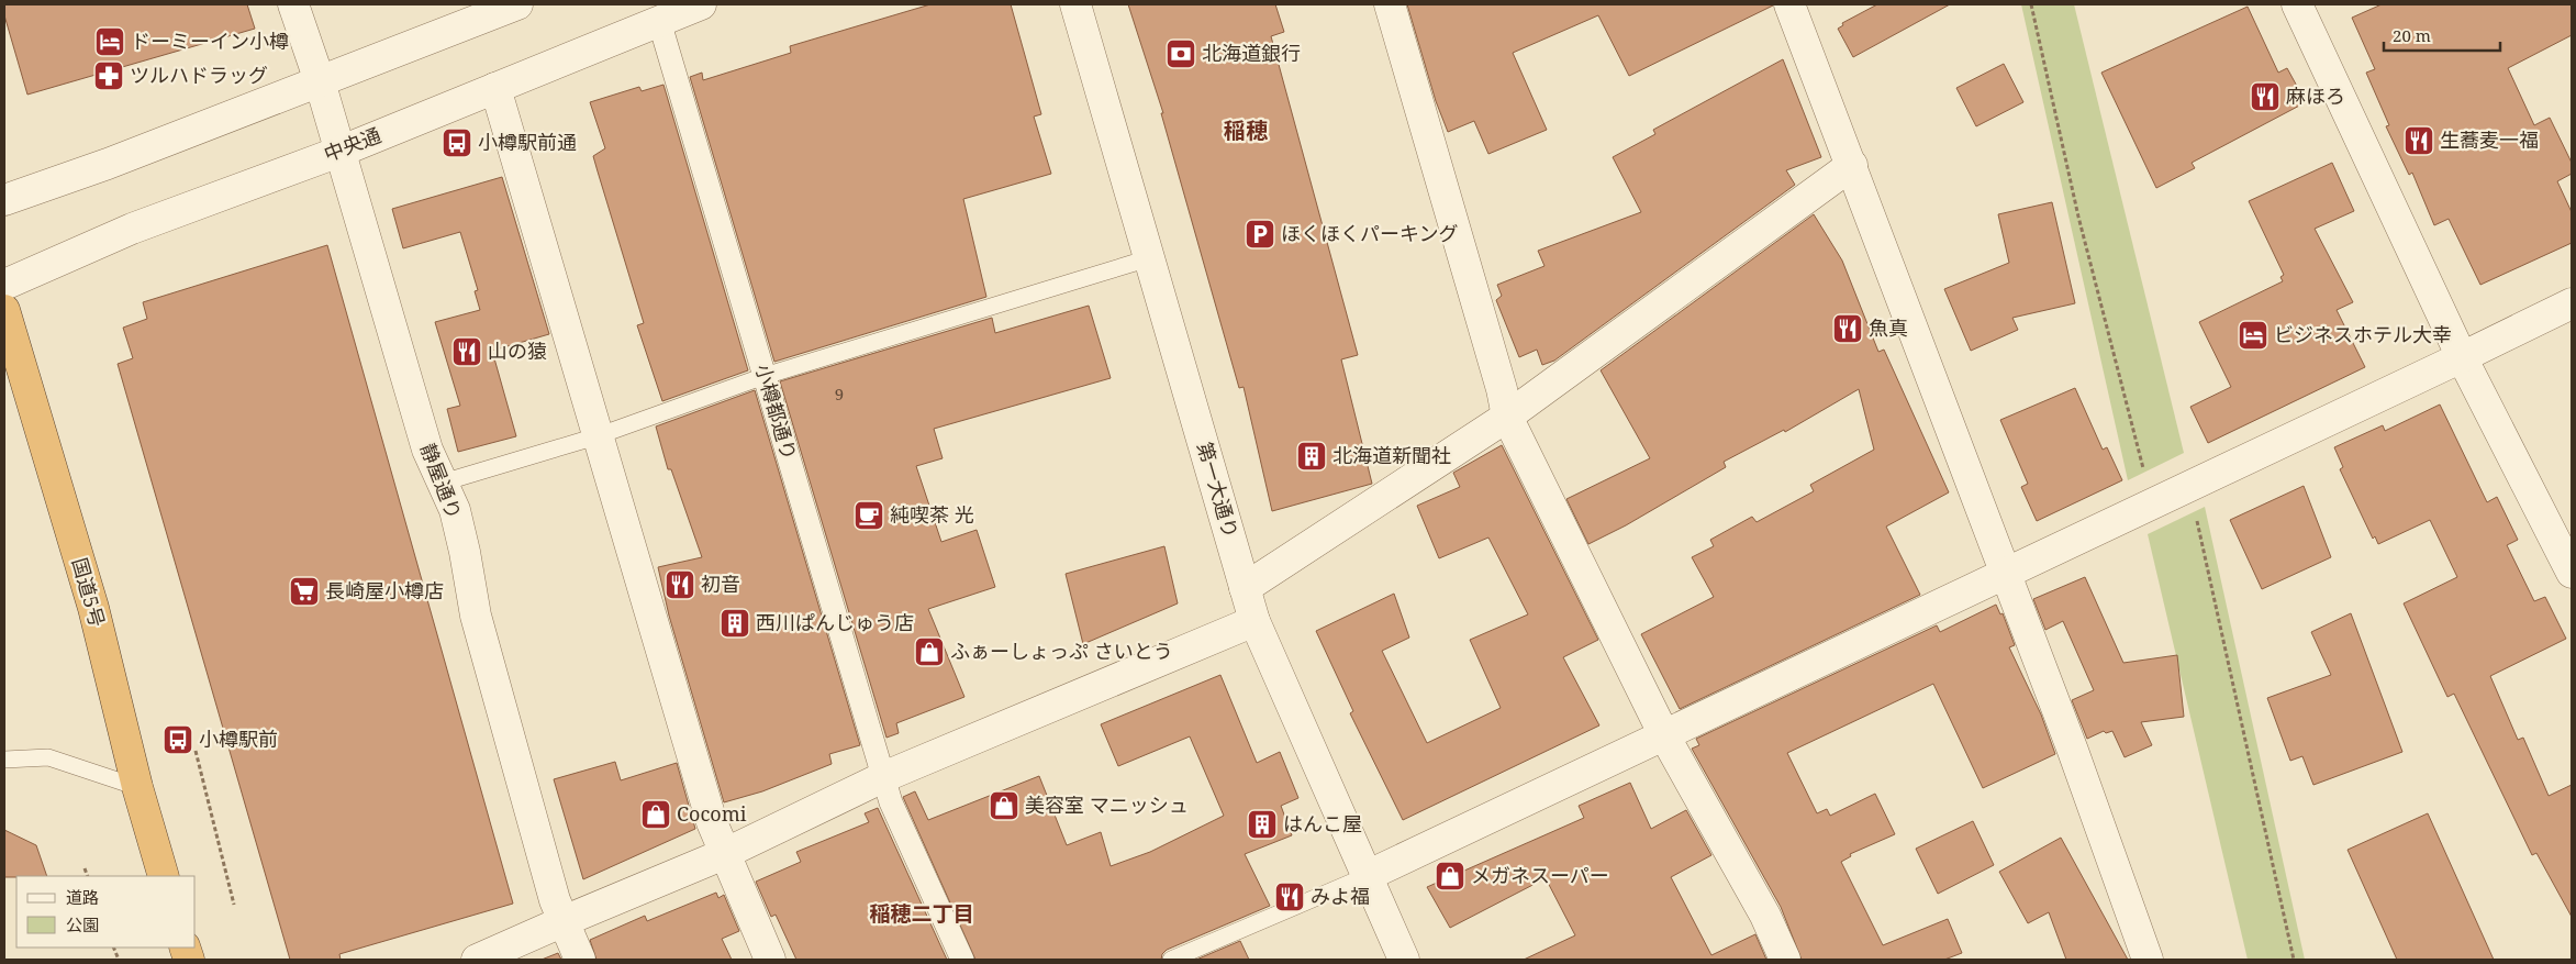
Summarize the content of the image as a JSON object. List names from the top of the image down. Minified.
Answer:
{"streets":{"highway":["国道5号"],"street":["中央通","小樽都通り","静屋通り","第一大通り"]},"crossings":[["中央通","小樽都通り"],["中央通","静屋通り"]],"districts":["稲穂","稲穂二丁目"],"places":{"hotel":["ドーミーイン小樽","ビジネスホテル大幸"],"bank":["北海道銀行"],"pharmacy":["ツルハドラッグ"],"restaurant":["麻ほろ","生蕎麦一福","魚真","山の猿","初音","みよ福"],"bus stop":["小樽駅前通","小樽駅前"],"parking":["ほくほくパーキング"],"building":["北海道新聞社","西川ぱんじゅう店","はんこ屋"],"cafe":["純喫茶 光"],"supermarket":["長崎屋小樽店"],"shop":["ふぁーしょっぷ さいとう","美容室 マニッシュ","Cocomi","メガネスーパー"]},"house_numbers":["9"],"legend":["道路","公園"],"scale_bar":"20 m"}
